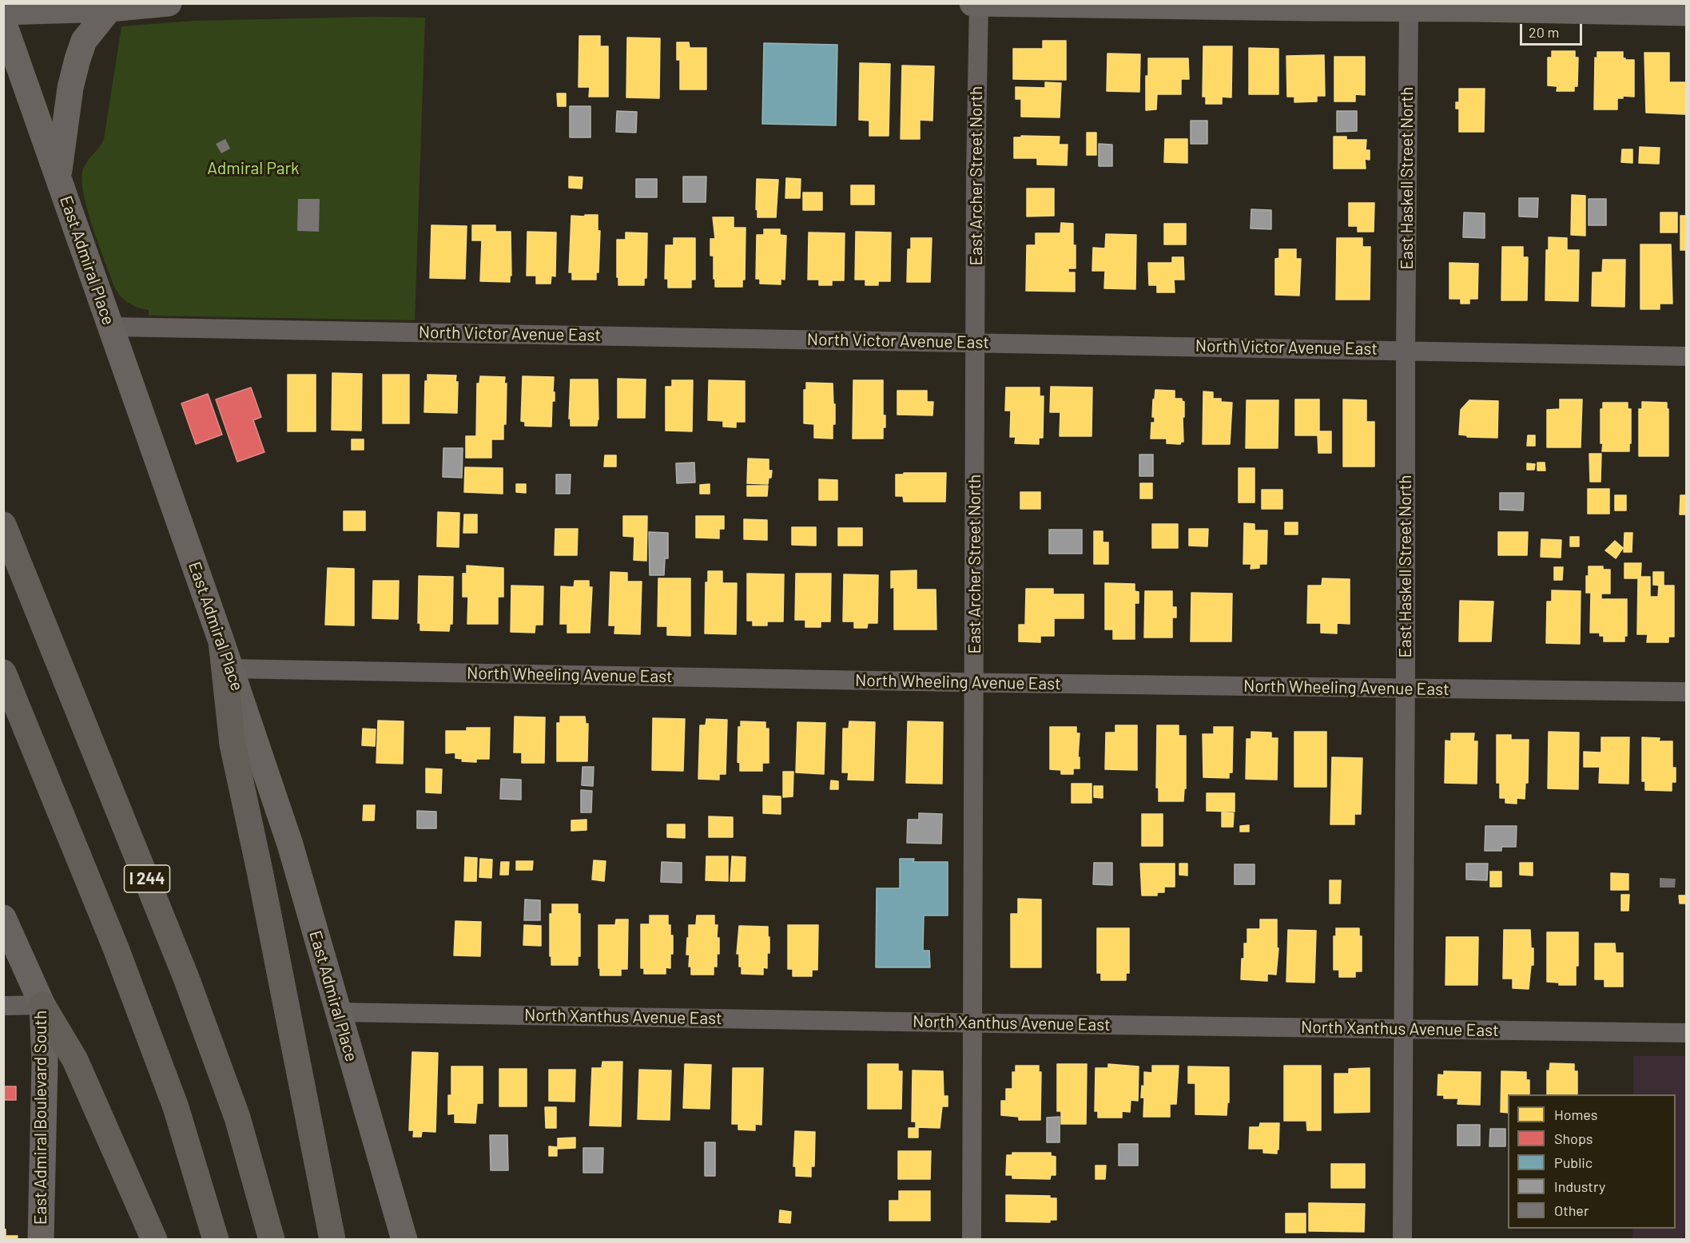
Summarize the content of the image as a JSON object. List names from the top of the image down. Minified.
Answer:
{"streets":{"highway":["I 244"],"main road":["East Admiral Place","East Admiral Boulevard South"],"street":["East Archer Street North","East Haskell Street North","North Victor Avenue East","North Wheeling Avenue East","North Xanthus Avenue East"]},"crossings":[["East Archer Street North","North Victor Avenue East"],["East Archer Street North","North Wheeling Avenue East"],["East Archer Street North","North Xanthus Avenue East"],["East Haskell Street North","North Victor Avenue East"],["East Haskell Street North","North Wheeling Avenue East"],["East Haskell Street North","North Xanthus Avenue East"],["East Admiral Place","North Victor Avenue East"],["East Admiral Place","North Wheeling Avenue East"],["East Admiral Place","North Xanthus Avenue East"]],"parks":["Admiral Park"],"legend":["Homes","Shops","Public","Industry","Other"],"scale_bar":"20 m"}
